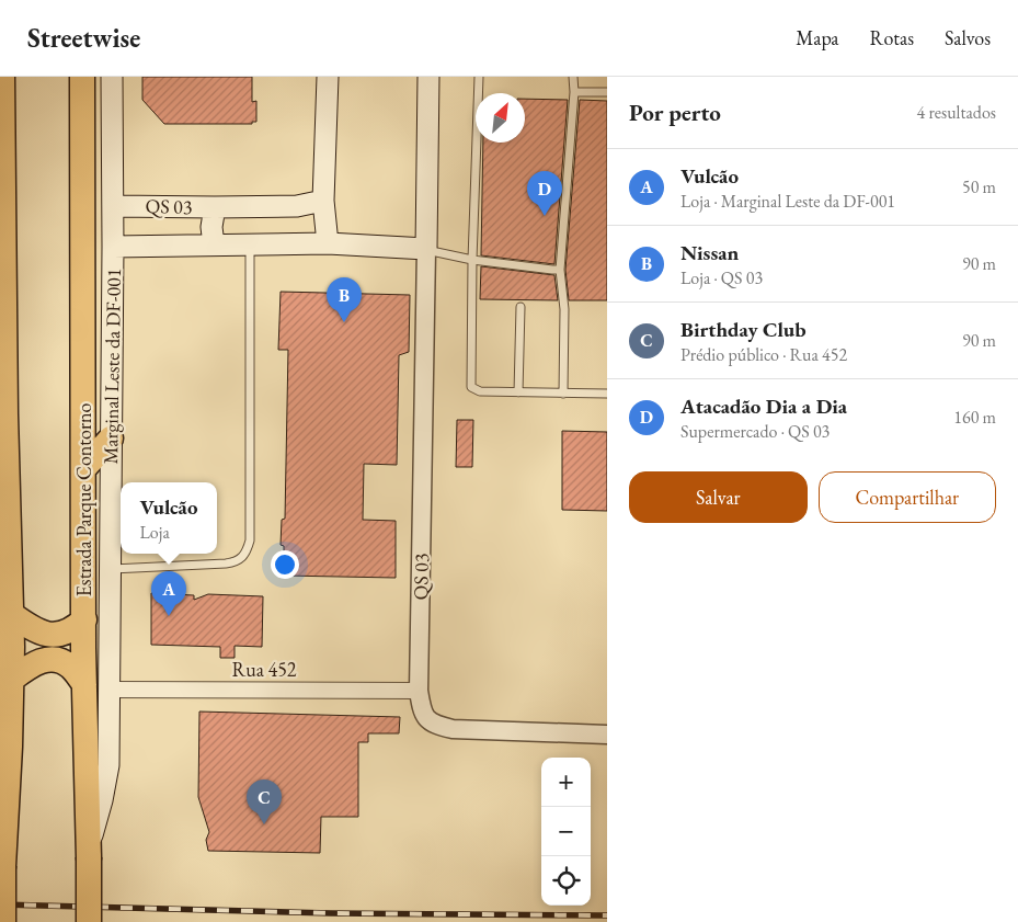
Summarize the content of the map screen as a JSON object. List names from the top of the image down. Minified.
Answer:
{"streets":{"highway":["Estrada Parque Contorno"],"main road":["QS 03","Marginal Leste da DF-001"],"street":["Rua 452"]},"crossings":[["QS 03","Marginal Leste da DF-001"],["QS 03","Rua 452"],["Marginal Leste da DF-001","Estrada Parque Contorno"],["Marginal Leste da DF-001","Rua 452"]],"north":"top right","page":{"header":"Streetwise","nav":["Mapa","Rotas","Salvos"],"heading":["Por perto","4 resultados"],"list":[{"mark":"A","name":"Vulcão","note":"Loja · Marginal Leste da DF-001","value":"50 m"},{"mark":"B","name":"Nissan","note":"Loja · QS 03","value":"90 m"},{"mark":"C","name":"Birthday Club","note":"Prédio público · Rua 452","value":"90 m"},{"mark":"D","name":"Atacadão Dia a Dia","note":"Supermercado · QS 03","value":"160 m"}],"pins":["D","B","A","C"],"buttons":["Salvar","Compartilhar"],"popup":["Vulcão","Loja"],"map_buttons":["+","−"]}}
